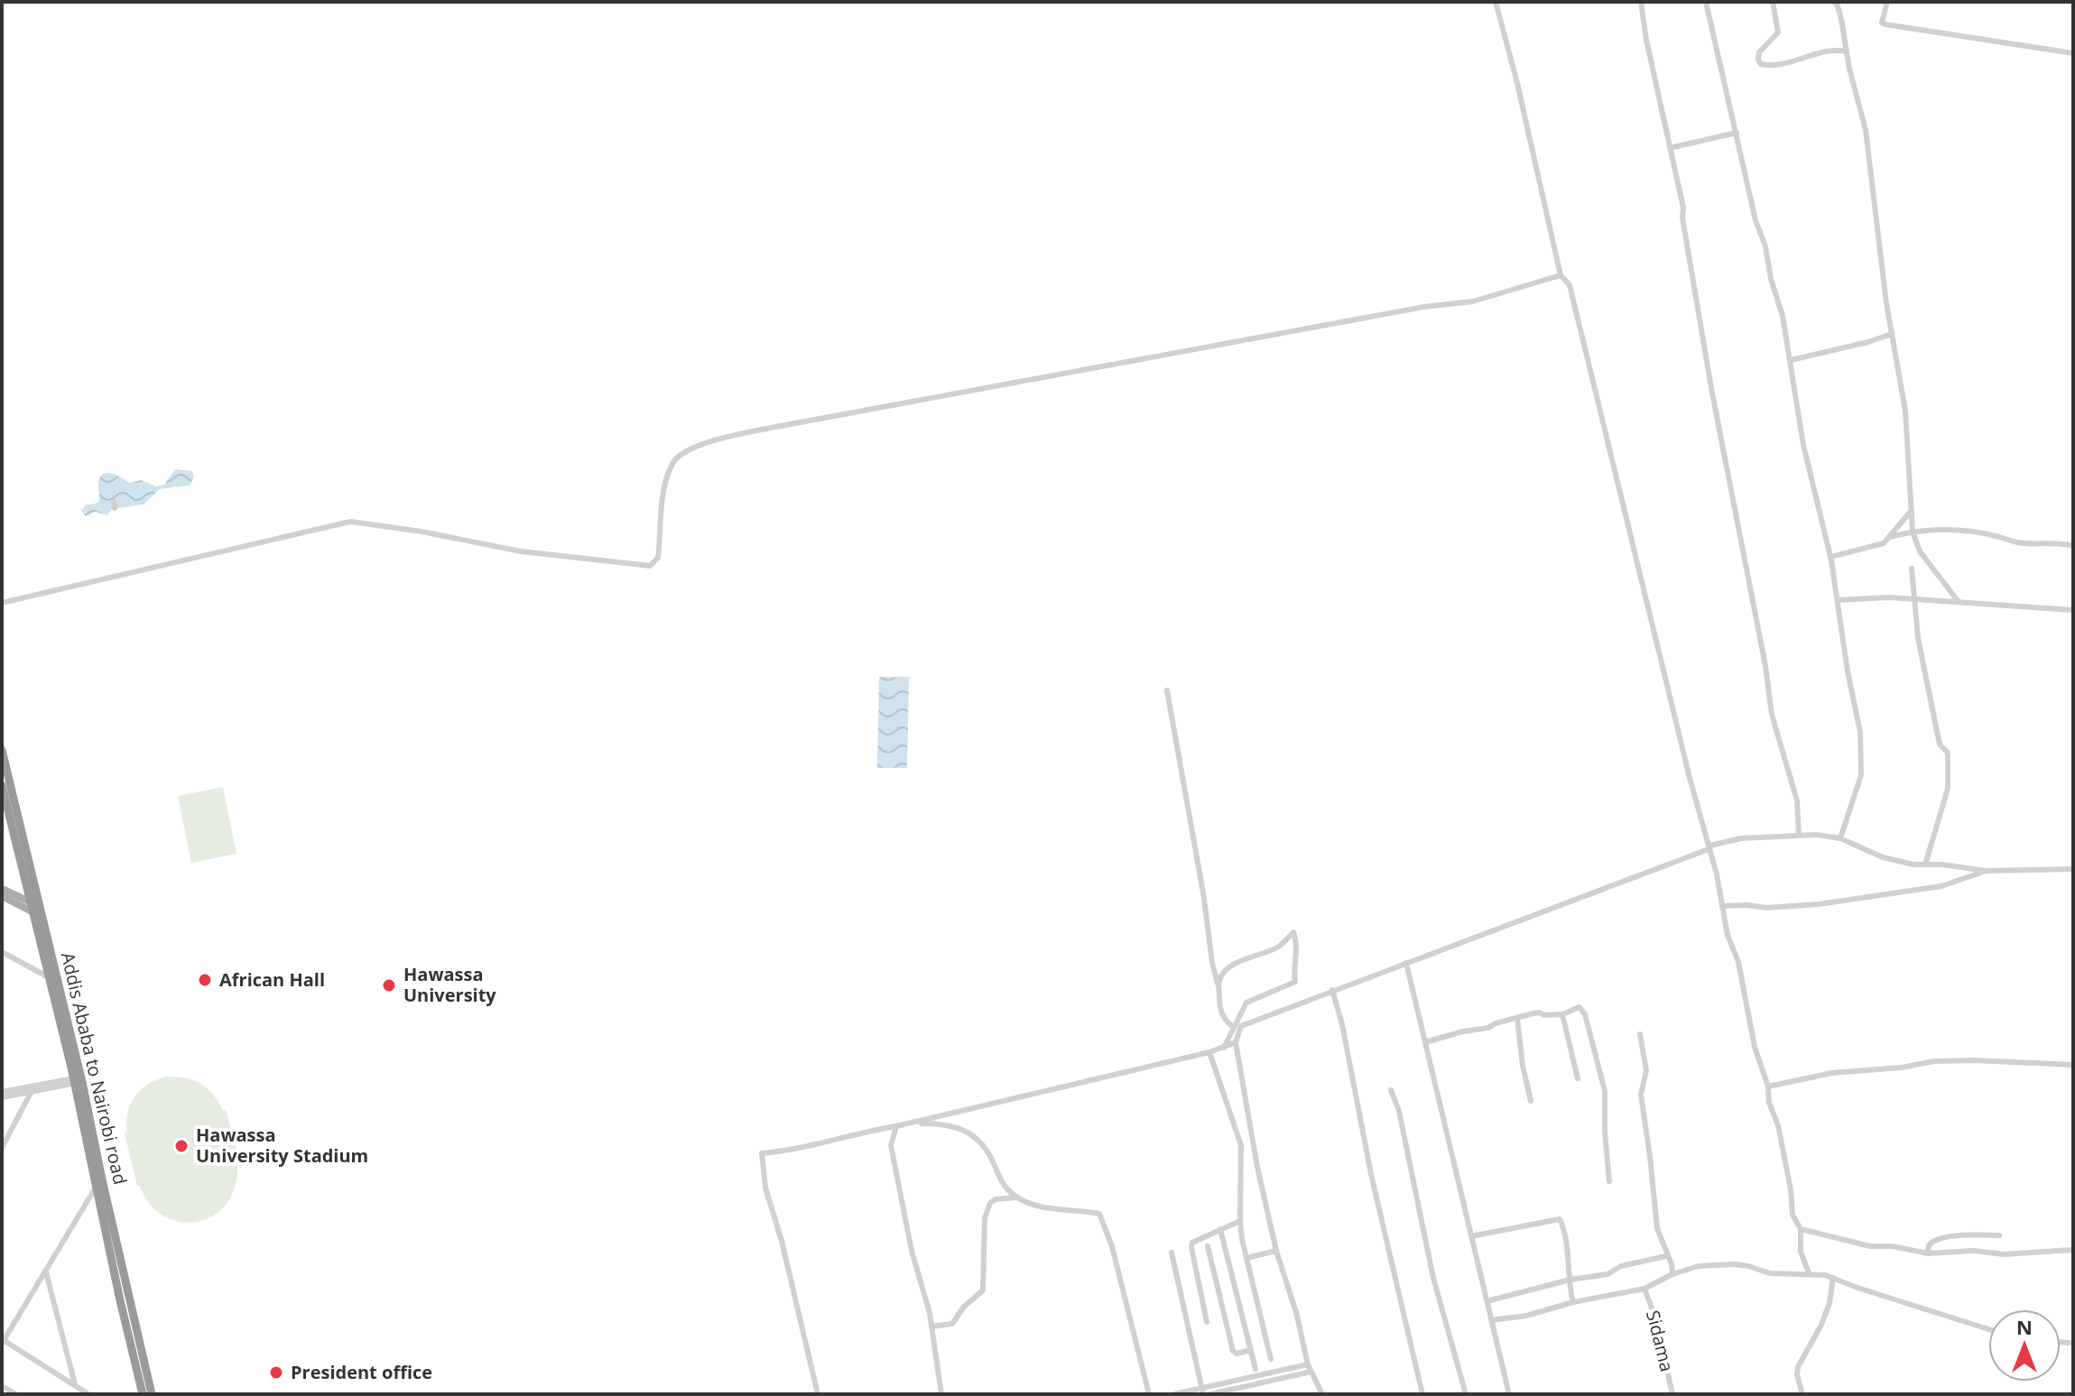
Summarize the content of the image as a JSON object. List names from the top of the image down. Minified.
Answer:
{"streets":{"highway":["Addis Ababa to Nairobi road"],"street":["Sidama"]},"places":["African Hall","Hawassa University","Hawassa University Stadium","President office"],"north":"top"}
